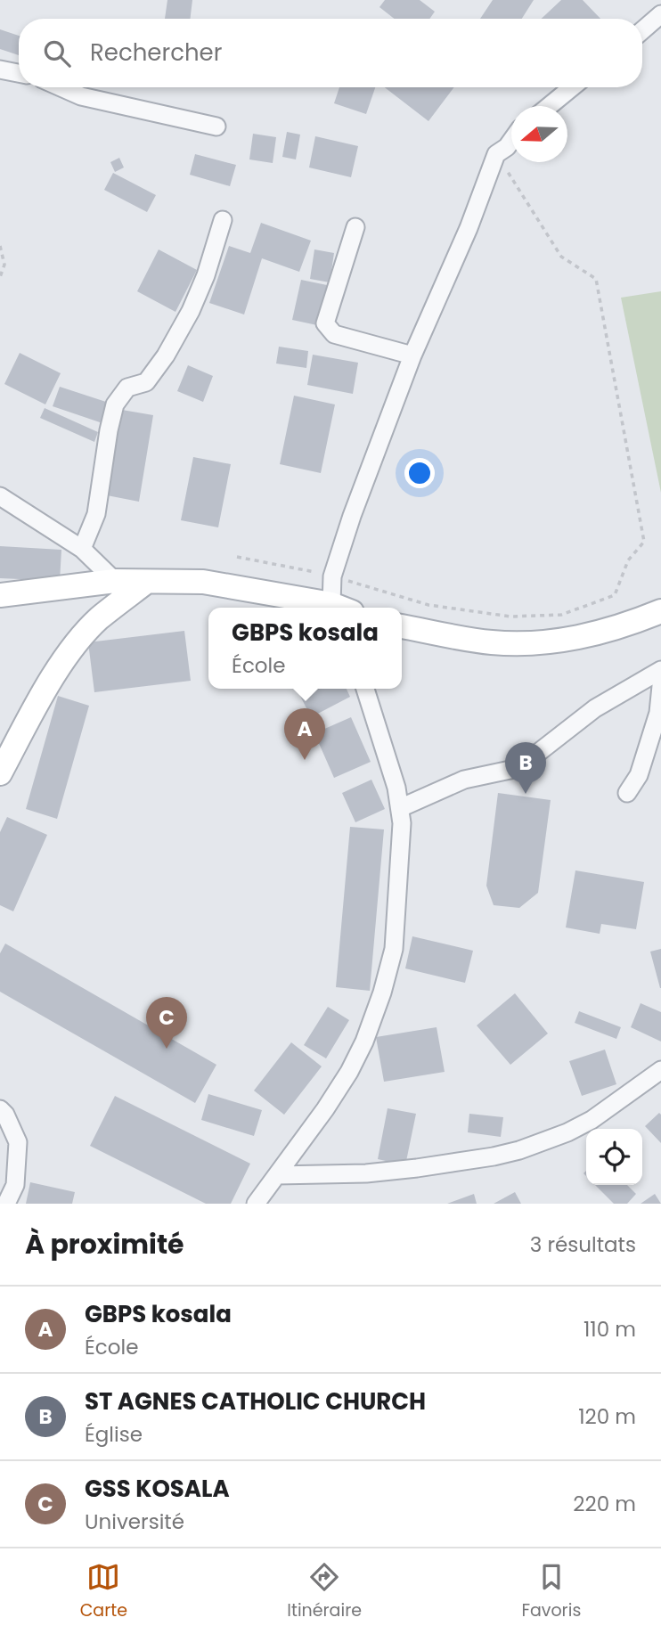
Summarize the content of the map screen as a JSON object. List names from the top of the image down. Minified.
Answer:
{"north":"left","page":{"search":"Rechercher","popup":["GBPS kosala","École"],"pins":["A","B","C"],"heading":["À proximité","3 résultats"],"list":[{"mark":"A","name":"GBPS kosala","note":"École","value":"110 m"},{"mark":"B","name":"ST AGNES CATHOLIC CHURCH","note":"Église","value":"120 m"},{"mark":"C","name":"GSS KOSALA","note":"Université","value":"220 m"}],"nav":["Carte","Itinéraire","Favoris"]}}
